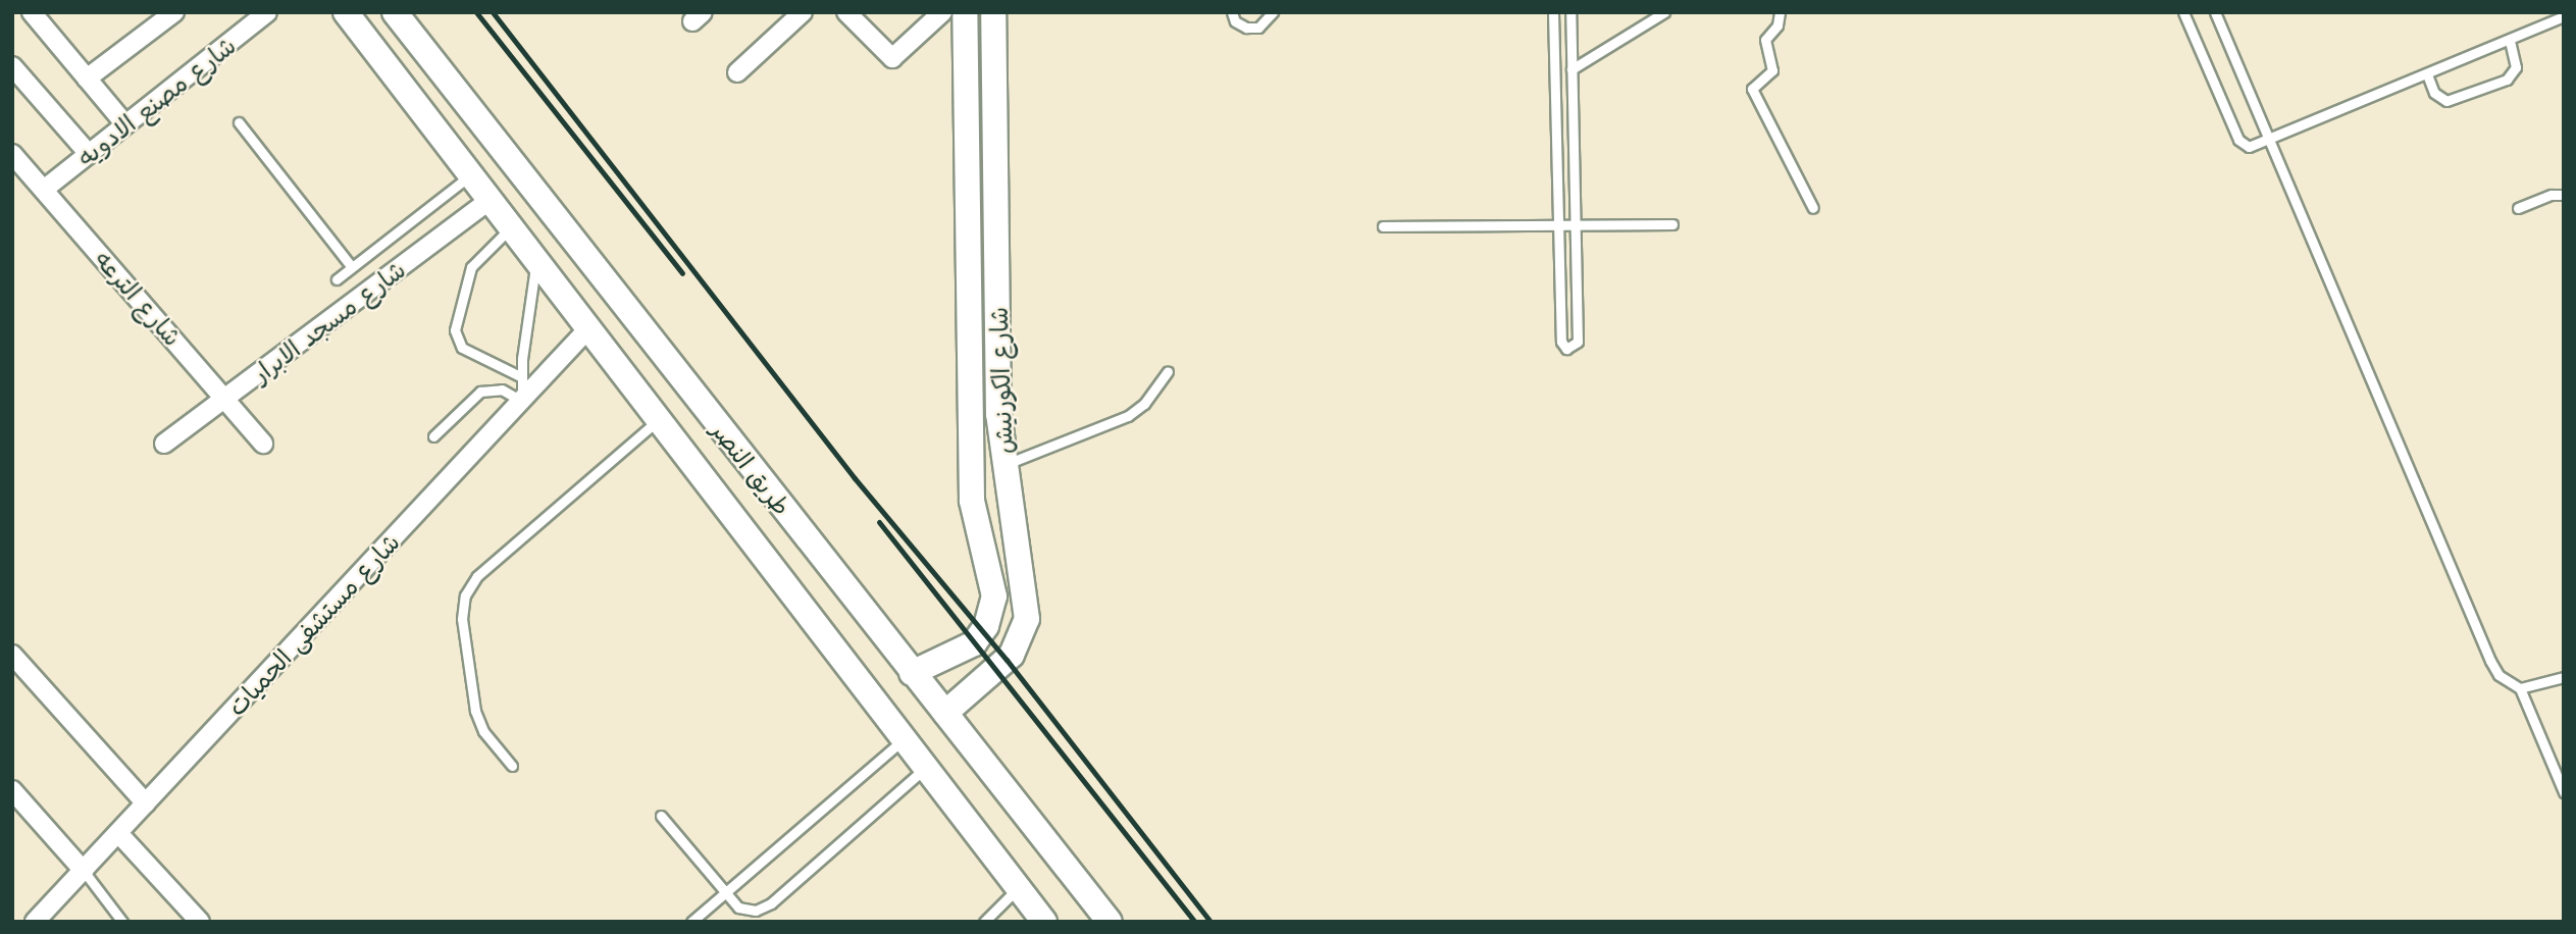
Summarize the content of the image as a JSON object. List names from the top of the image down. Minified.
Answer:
{"streets":{"main road":["شارع الكورنيش","طريق النصر"],"street":["شارع مصنع الادويه","شارع الترعه","شارع مسجد الابرار","شارع مستشفى الحميات"]},"crossings":[["شارع مصنع الادويه","شارع الترعه"],["شارع الترعه","شارع مسجد الابرار"],["شارع مسجد الابرار","طريق النصر"],["شارع الكورنيش","طريق النصر"],["طريق النصر","شارع مستشفى الحميات"]]}
